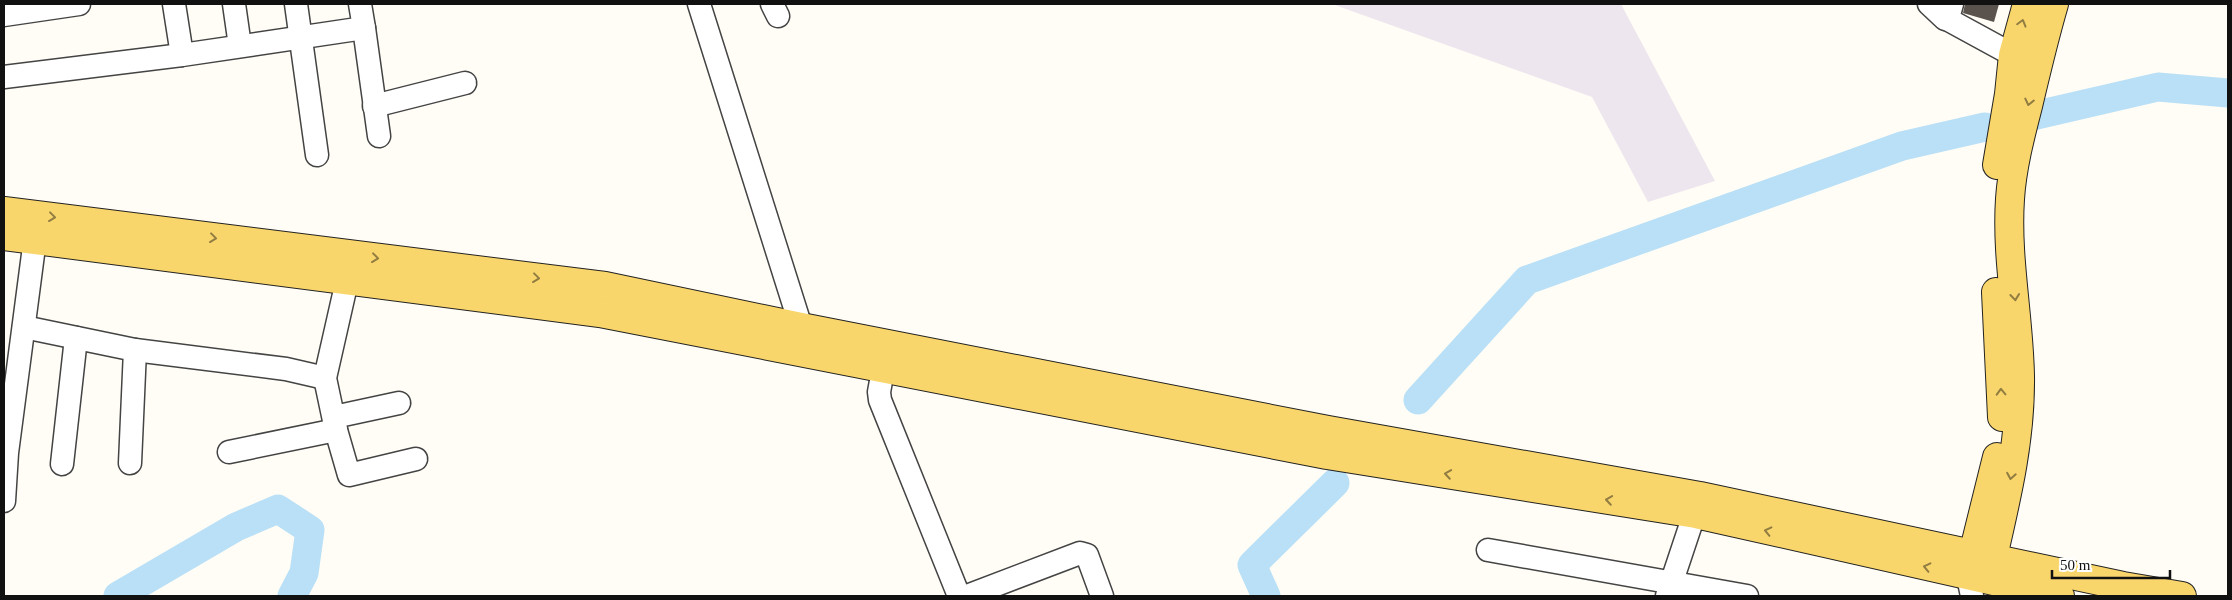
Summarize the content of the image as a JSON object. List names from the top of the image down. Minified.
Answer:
{"scale_bar":"50 m"}
